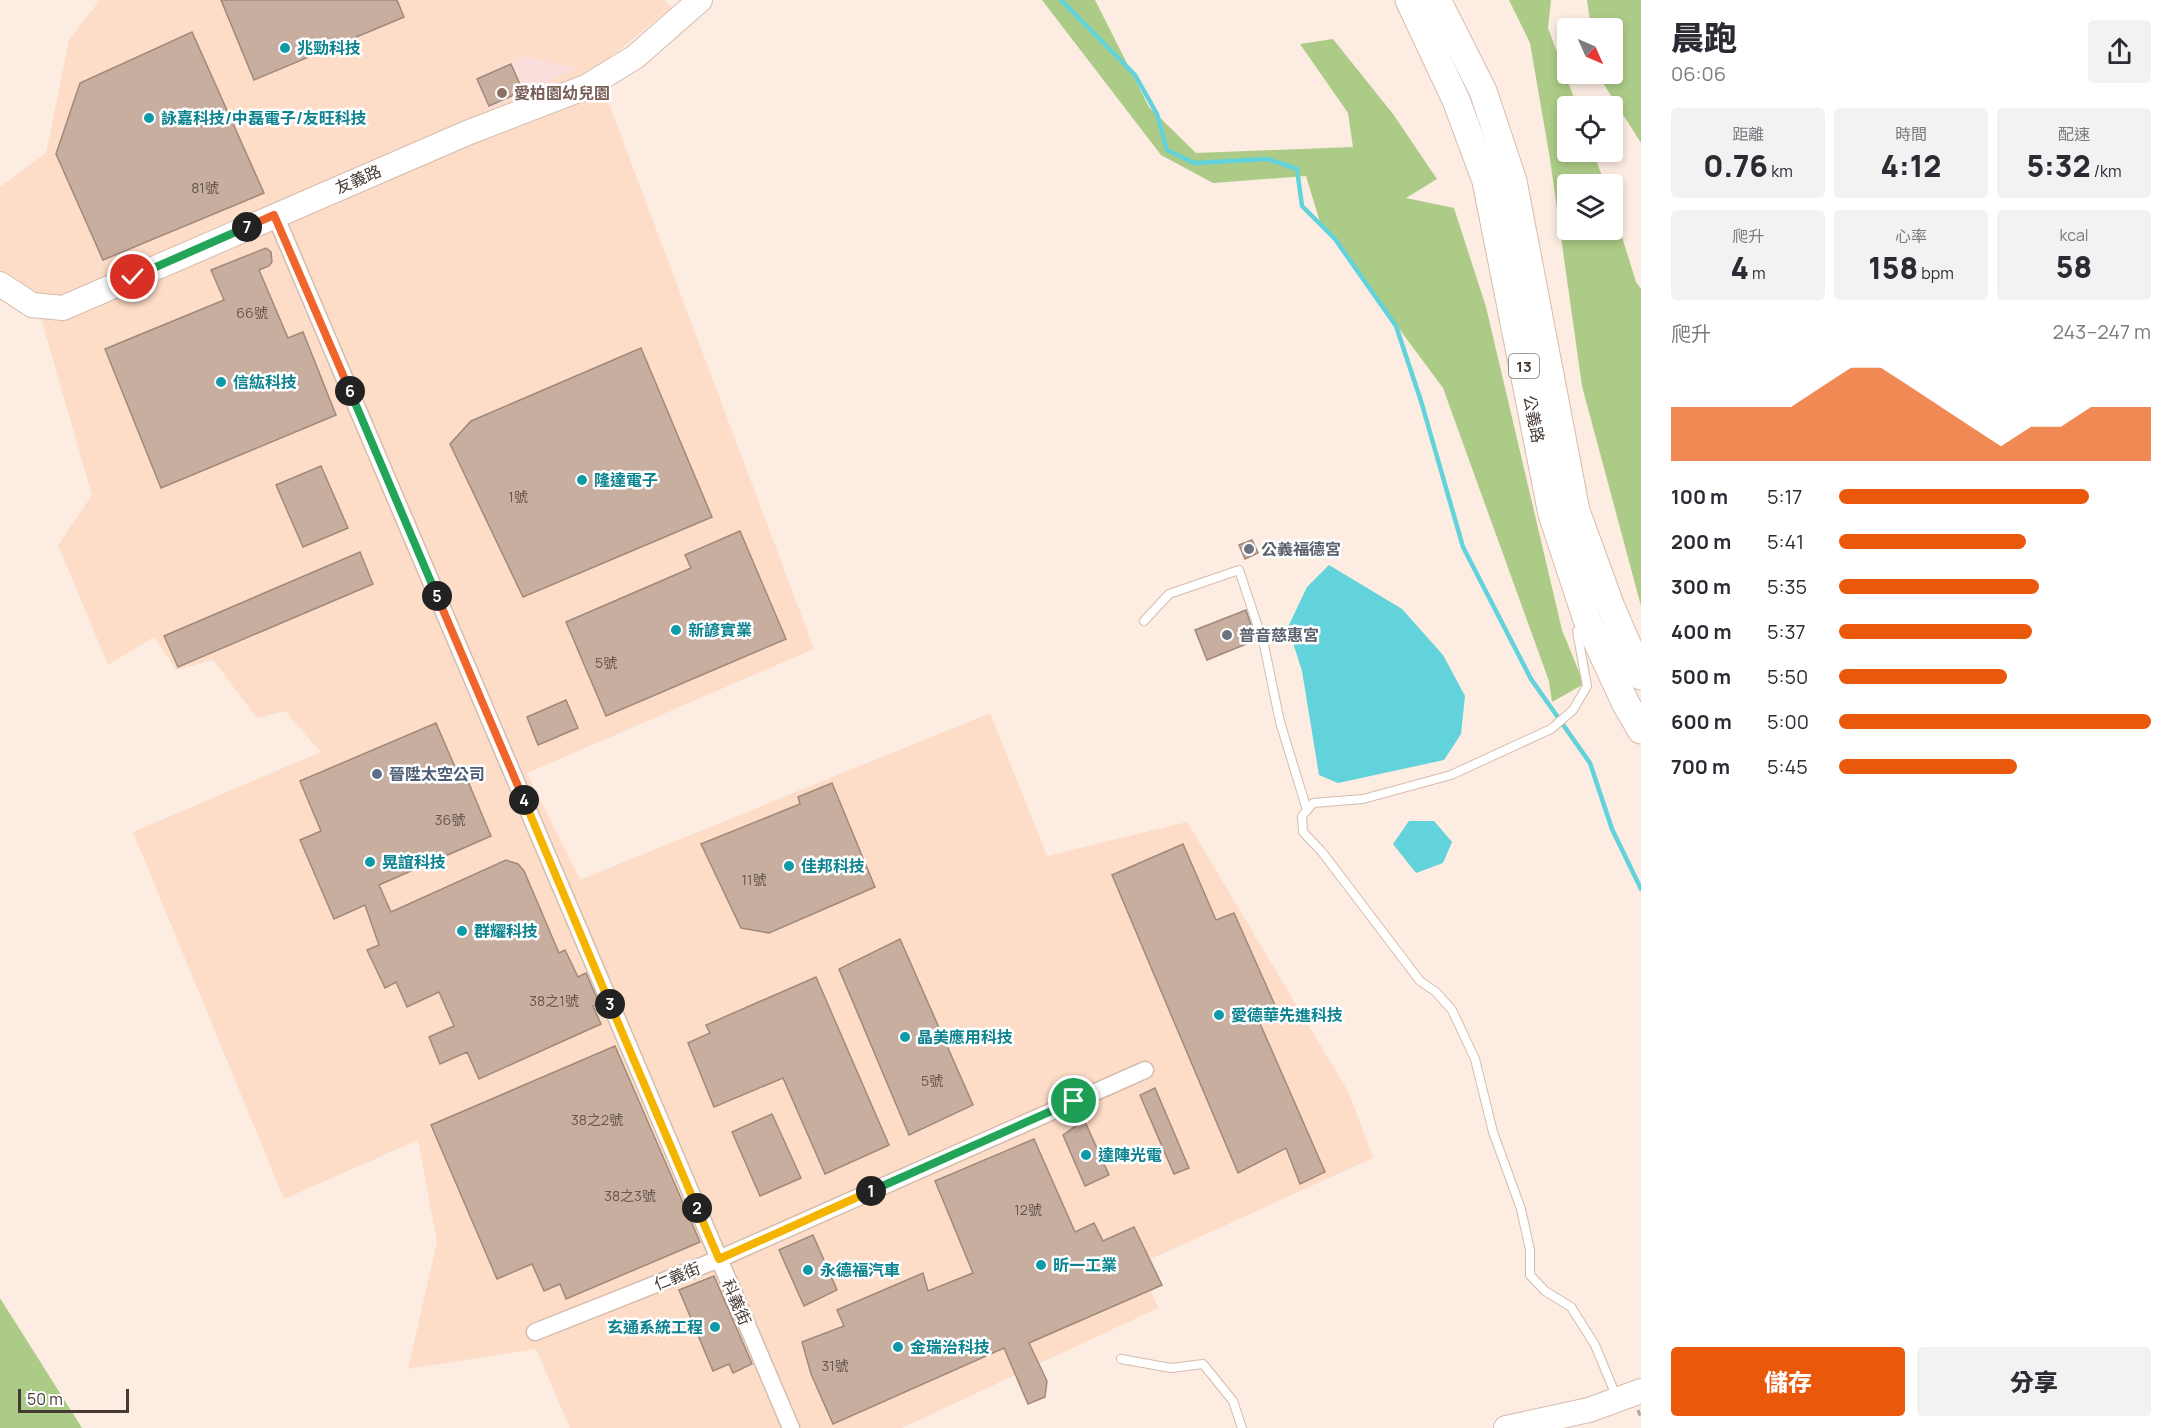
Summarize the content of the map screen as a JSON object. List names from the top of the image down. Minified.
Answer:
{"streets":{"main road":["13","公義路"],"street":["友義路","仁義街","科義街"]},"crossings":[["友義路","科義街"],["仁義街","科義街"]],"places":["兆勁科技","愛柏園幼兒園","詠嘉科技/中磊電子/友旺科技","信紘科技","隆達電子","公義福德宮","新諺實業","普音慈惠宮","晉陞太空公司","晃誼科技","佳邦科技","群耀科技","愛德華先進科技","晶美應用科技","達陣光電","昕一工業","永德福汽車","玄通系統工程","金瑞治科技"],"house_numbers":["81號","66號","1號","5號","36號","11號","38之1號","5號","38之2號","38之3號","12號","31號"],"scale_bar":"50 m","north":"bottom right","page":{"heading":["晨跑","06:06"],"stats":[["距離","0.76 km"],["時間","4:12"],["配速","5:32 /km"],["爬升","4 m"],["心率","158 bpm"],["kcal","58"]],"pins":["7","6","5","4","3","1","2"],"chart":["爬升","243–247 m"],"list":[{"name":"100 m","note":"5:17"},{"name":"200 m","note":"5:41"},{"name":"300 m","note":"5:35"},{"name":"400 m","note":"5:37"},{"name":"500 m","note":"5:50"},{"name":"600 m","note":"5:00"},{"name":"700 m","note":"5:45"}],"buttons":["儲存","分享"],"scale":"50 m"}}
